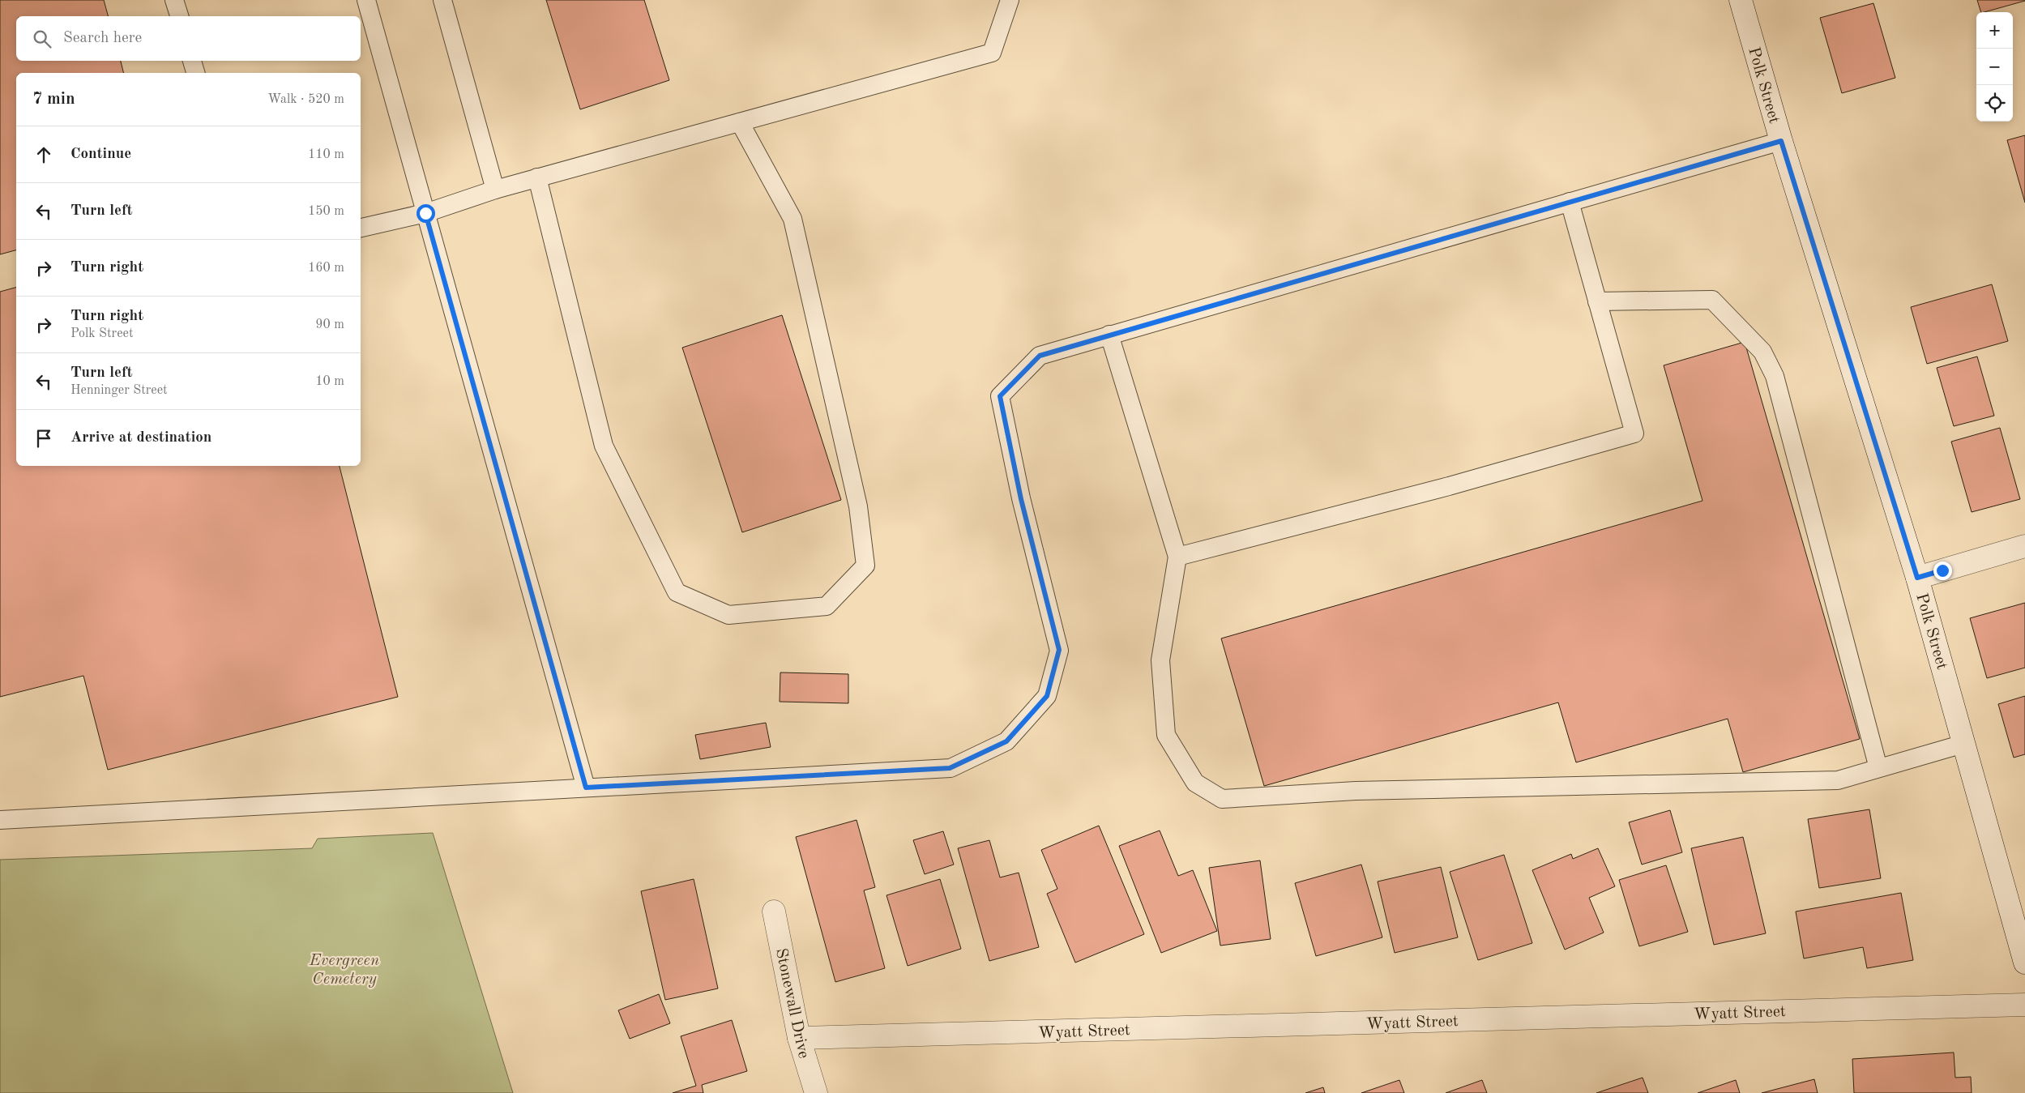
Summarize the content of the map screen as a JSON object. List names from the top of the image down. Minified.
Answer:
{"streets":{"street":["Polk Street","Stonewall Drive","Wyatt Street"]},"crossings":[["Stonewall Drive","Wyatt Street"]],"parks":["Evergreen Cemetery"],"page":{"map_buttons":["+","−"],"search":"Search here","heading":["7 min","Walk · 520 m"],"list":[["Continue","110 m"],["Turn left","150 m"],["Turn right","160 m"],["Turn right","Polk Street","90 m"],["Turn left","Henninger Street","10 m"],"Arrive at destination"]}}
